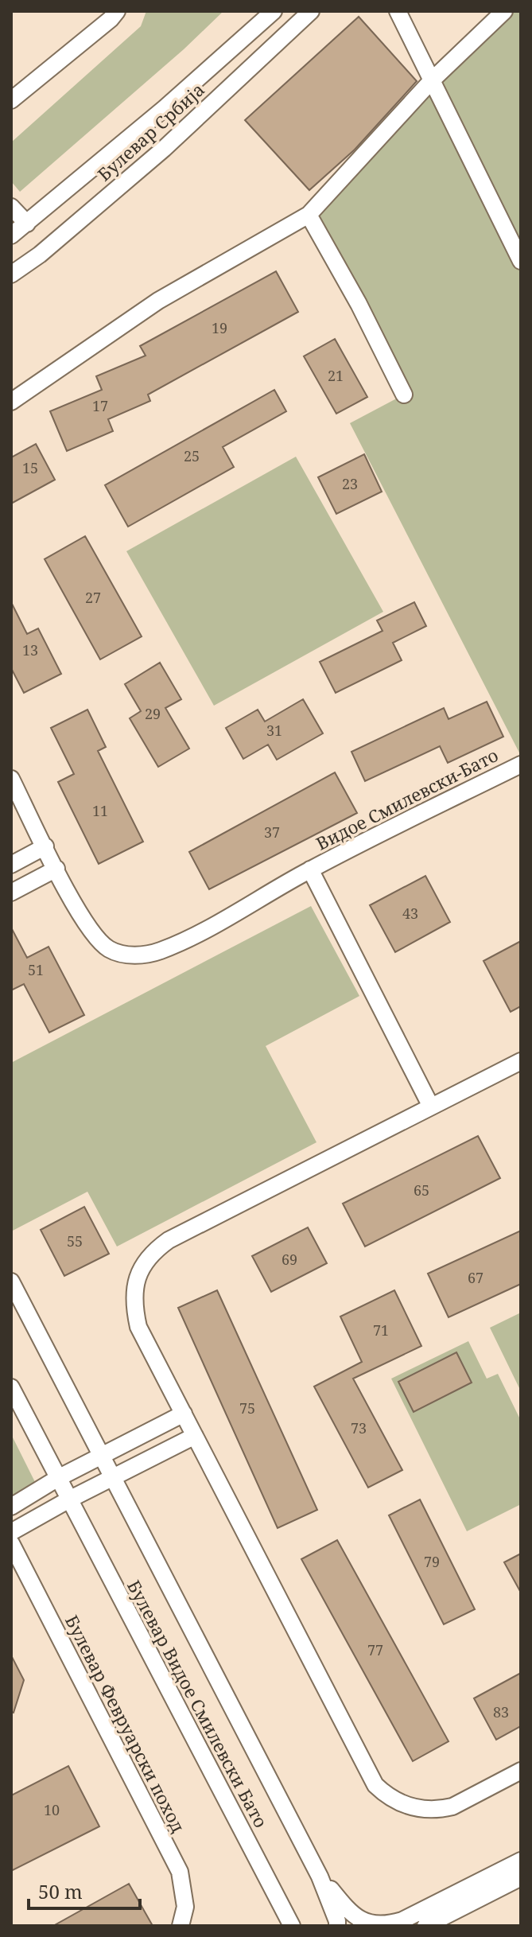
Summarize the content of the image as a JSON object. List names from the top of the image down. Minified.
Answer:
{"streets":{"street":["Булевар Србија","Видое Смилевски-Бато","Булевар Видое Смилевски Бато","Булевар Февруарски поход"]},"house_numbers":["19","21","17","25","15","23","27","13","29","31","11","37","43","51","65","55","69","67","71","75","73","79","77","83","10"],"scale_bar":"50 m"}
